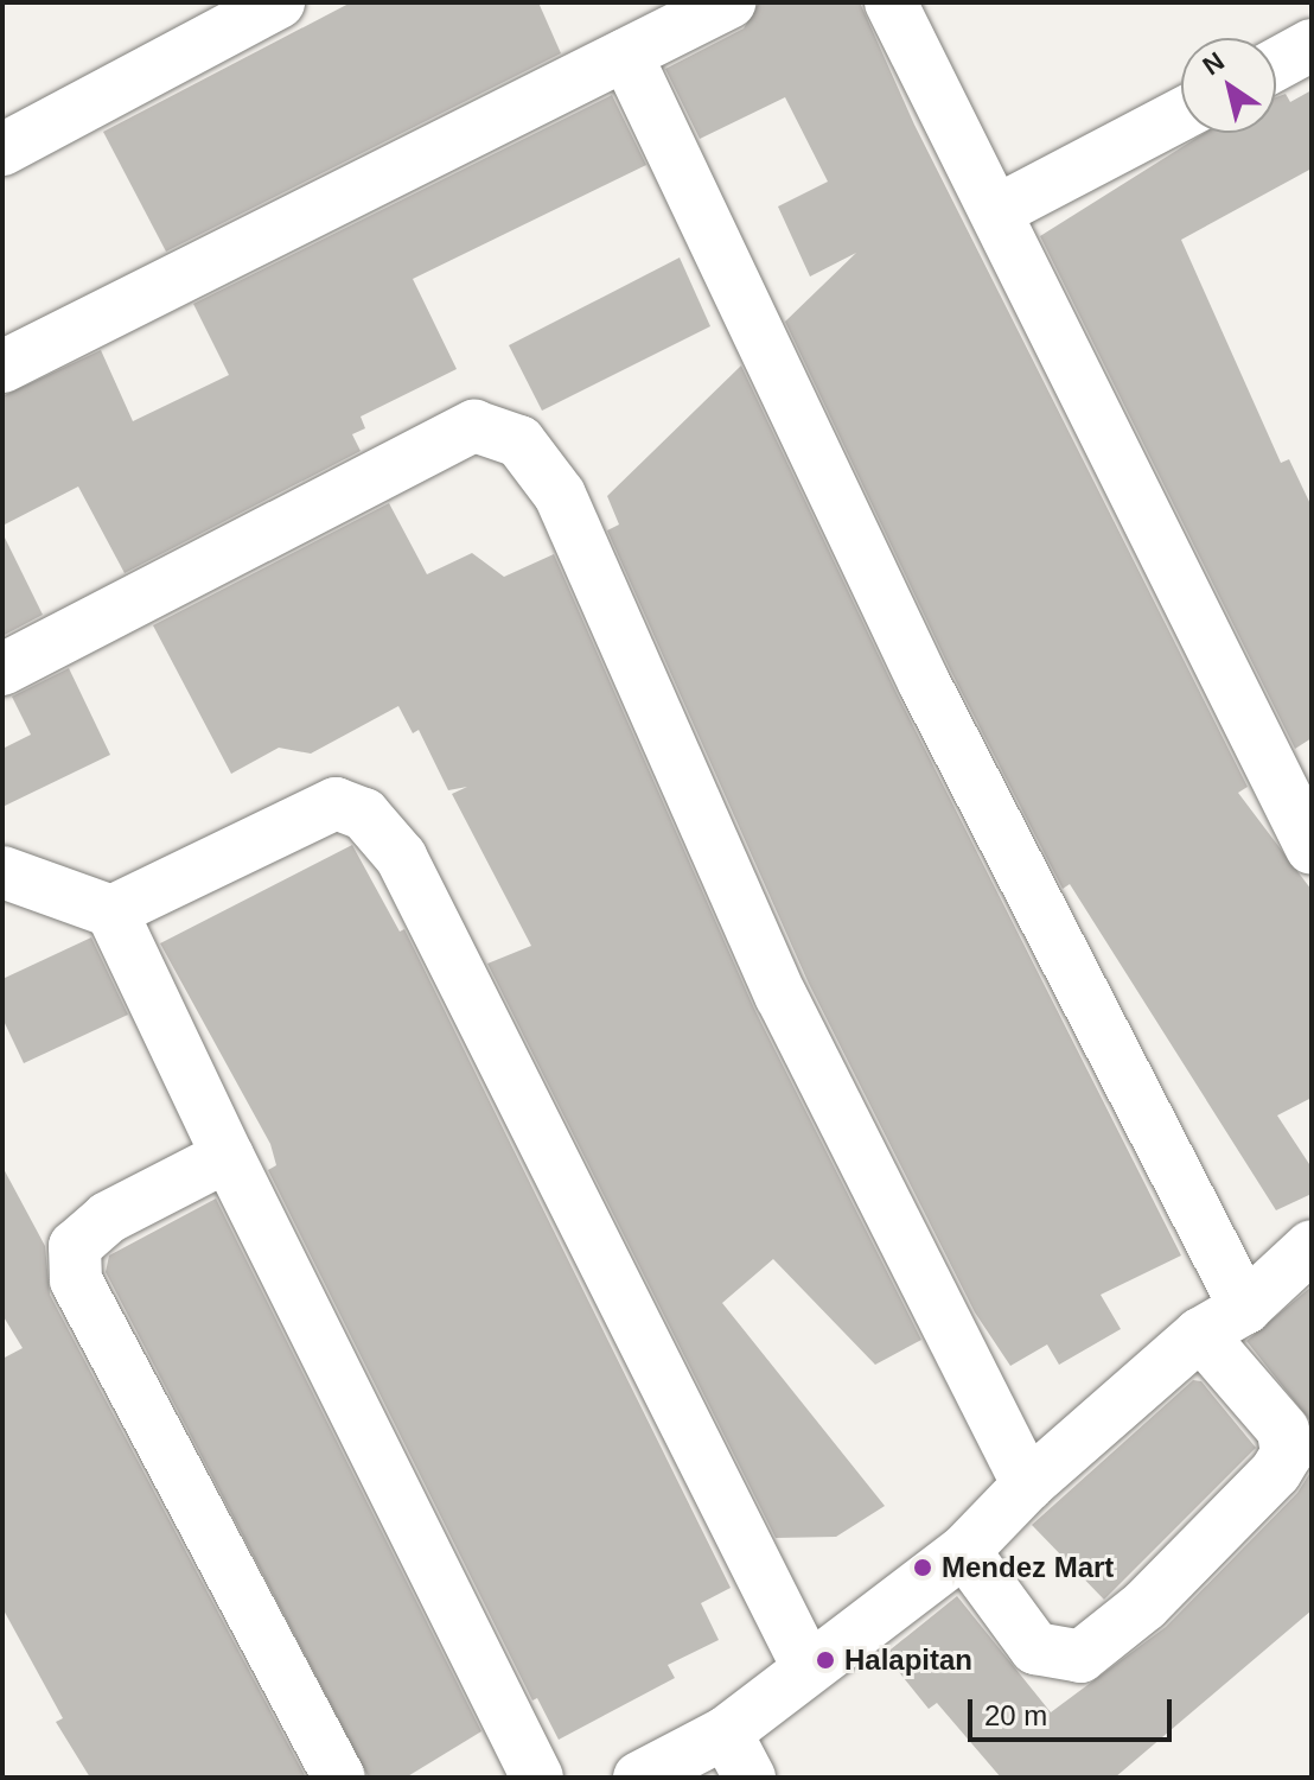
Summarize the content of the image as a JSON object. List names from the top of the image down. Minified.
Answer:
{"places":["Mendez Mart","Halapitan"],"scale_bar":"20 m","north":"top left"}
